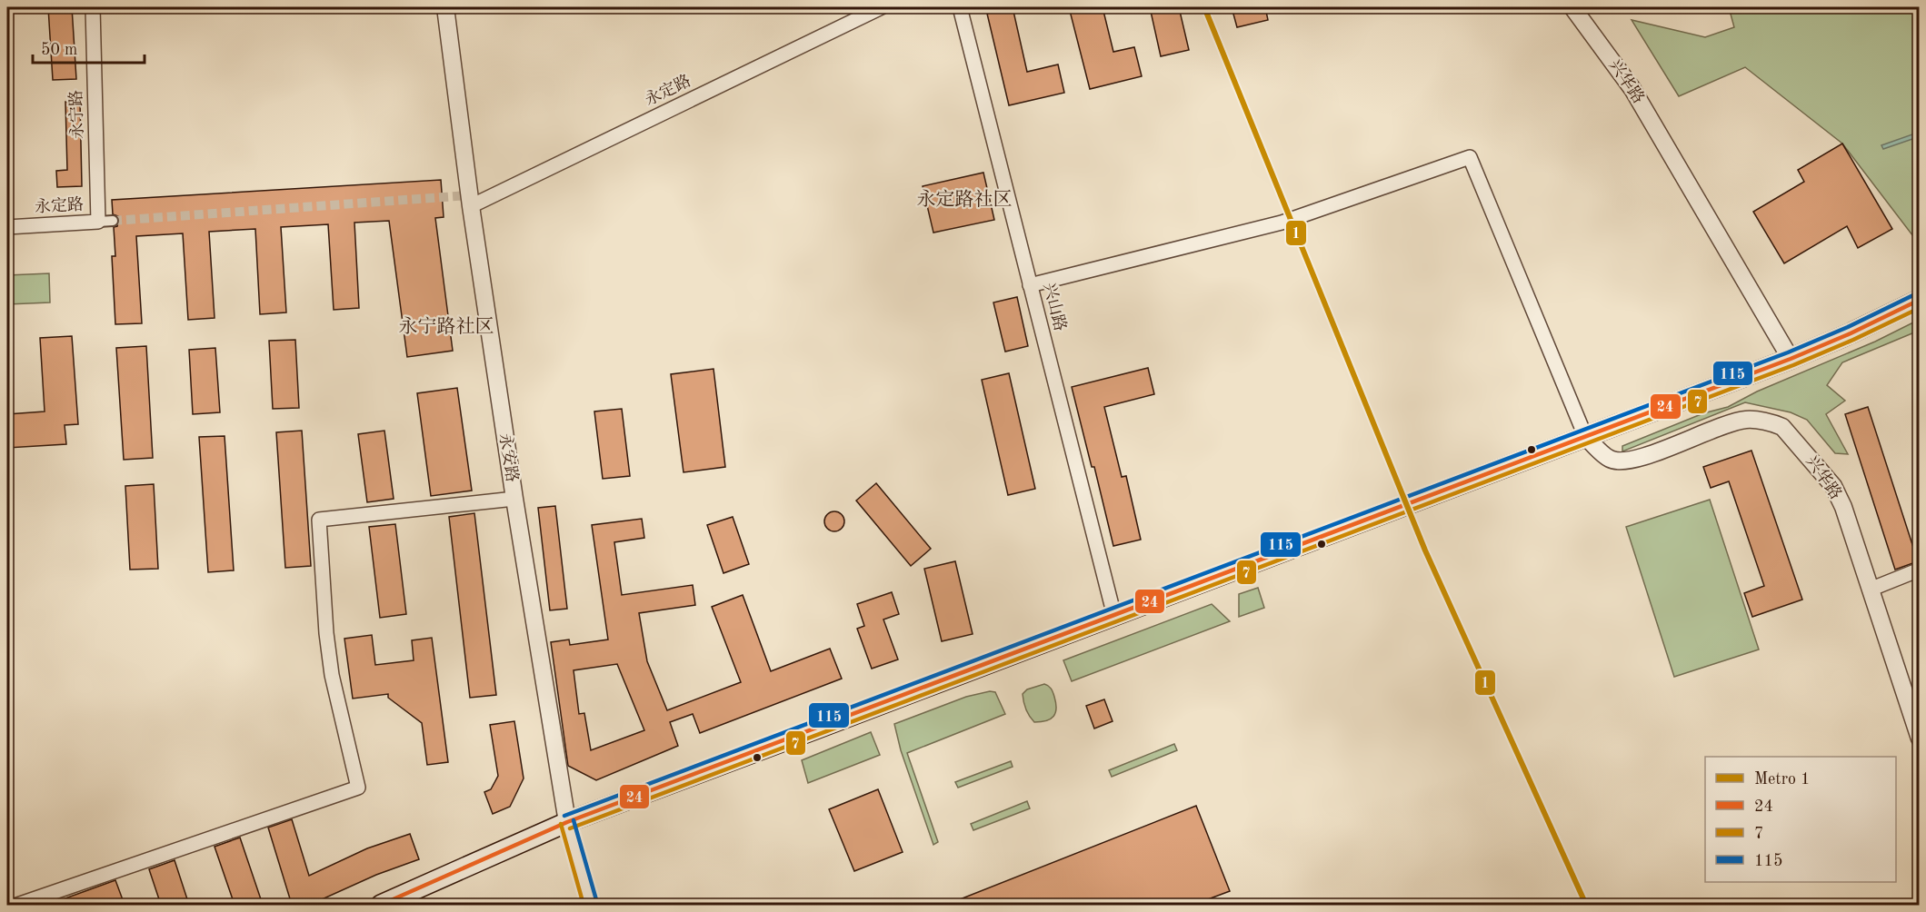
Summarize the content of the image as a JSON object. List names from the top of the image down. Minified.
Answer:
{"streets":{"street":["兴华路","永定路","永宁路","兴山路","永安路"]},"crossings":[["永定路","永宁路"],["永定路","永安路"]],"districts":["永定路社区","永宁路社区"],"lines":["metro line 1","transit line 115","transit line 24","transit line 7"],"legend":["Metro 1","24","7","115"],"scale_bar":"50 m"}
